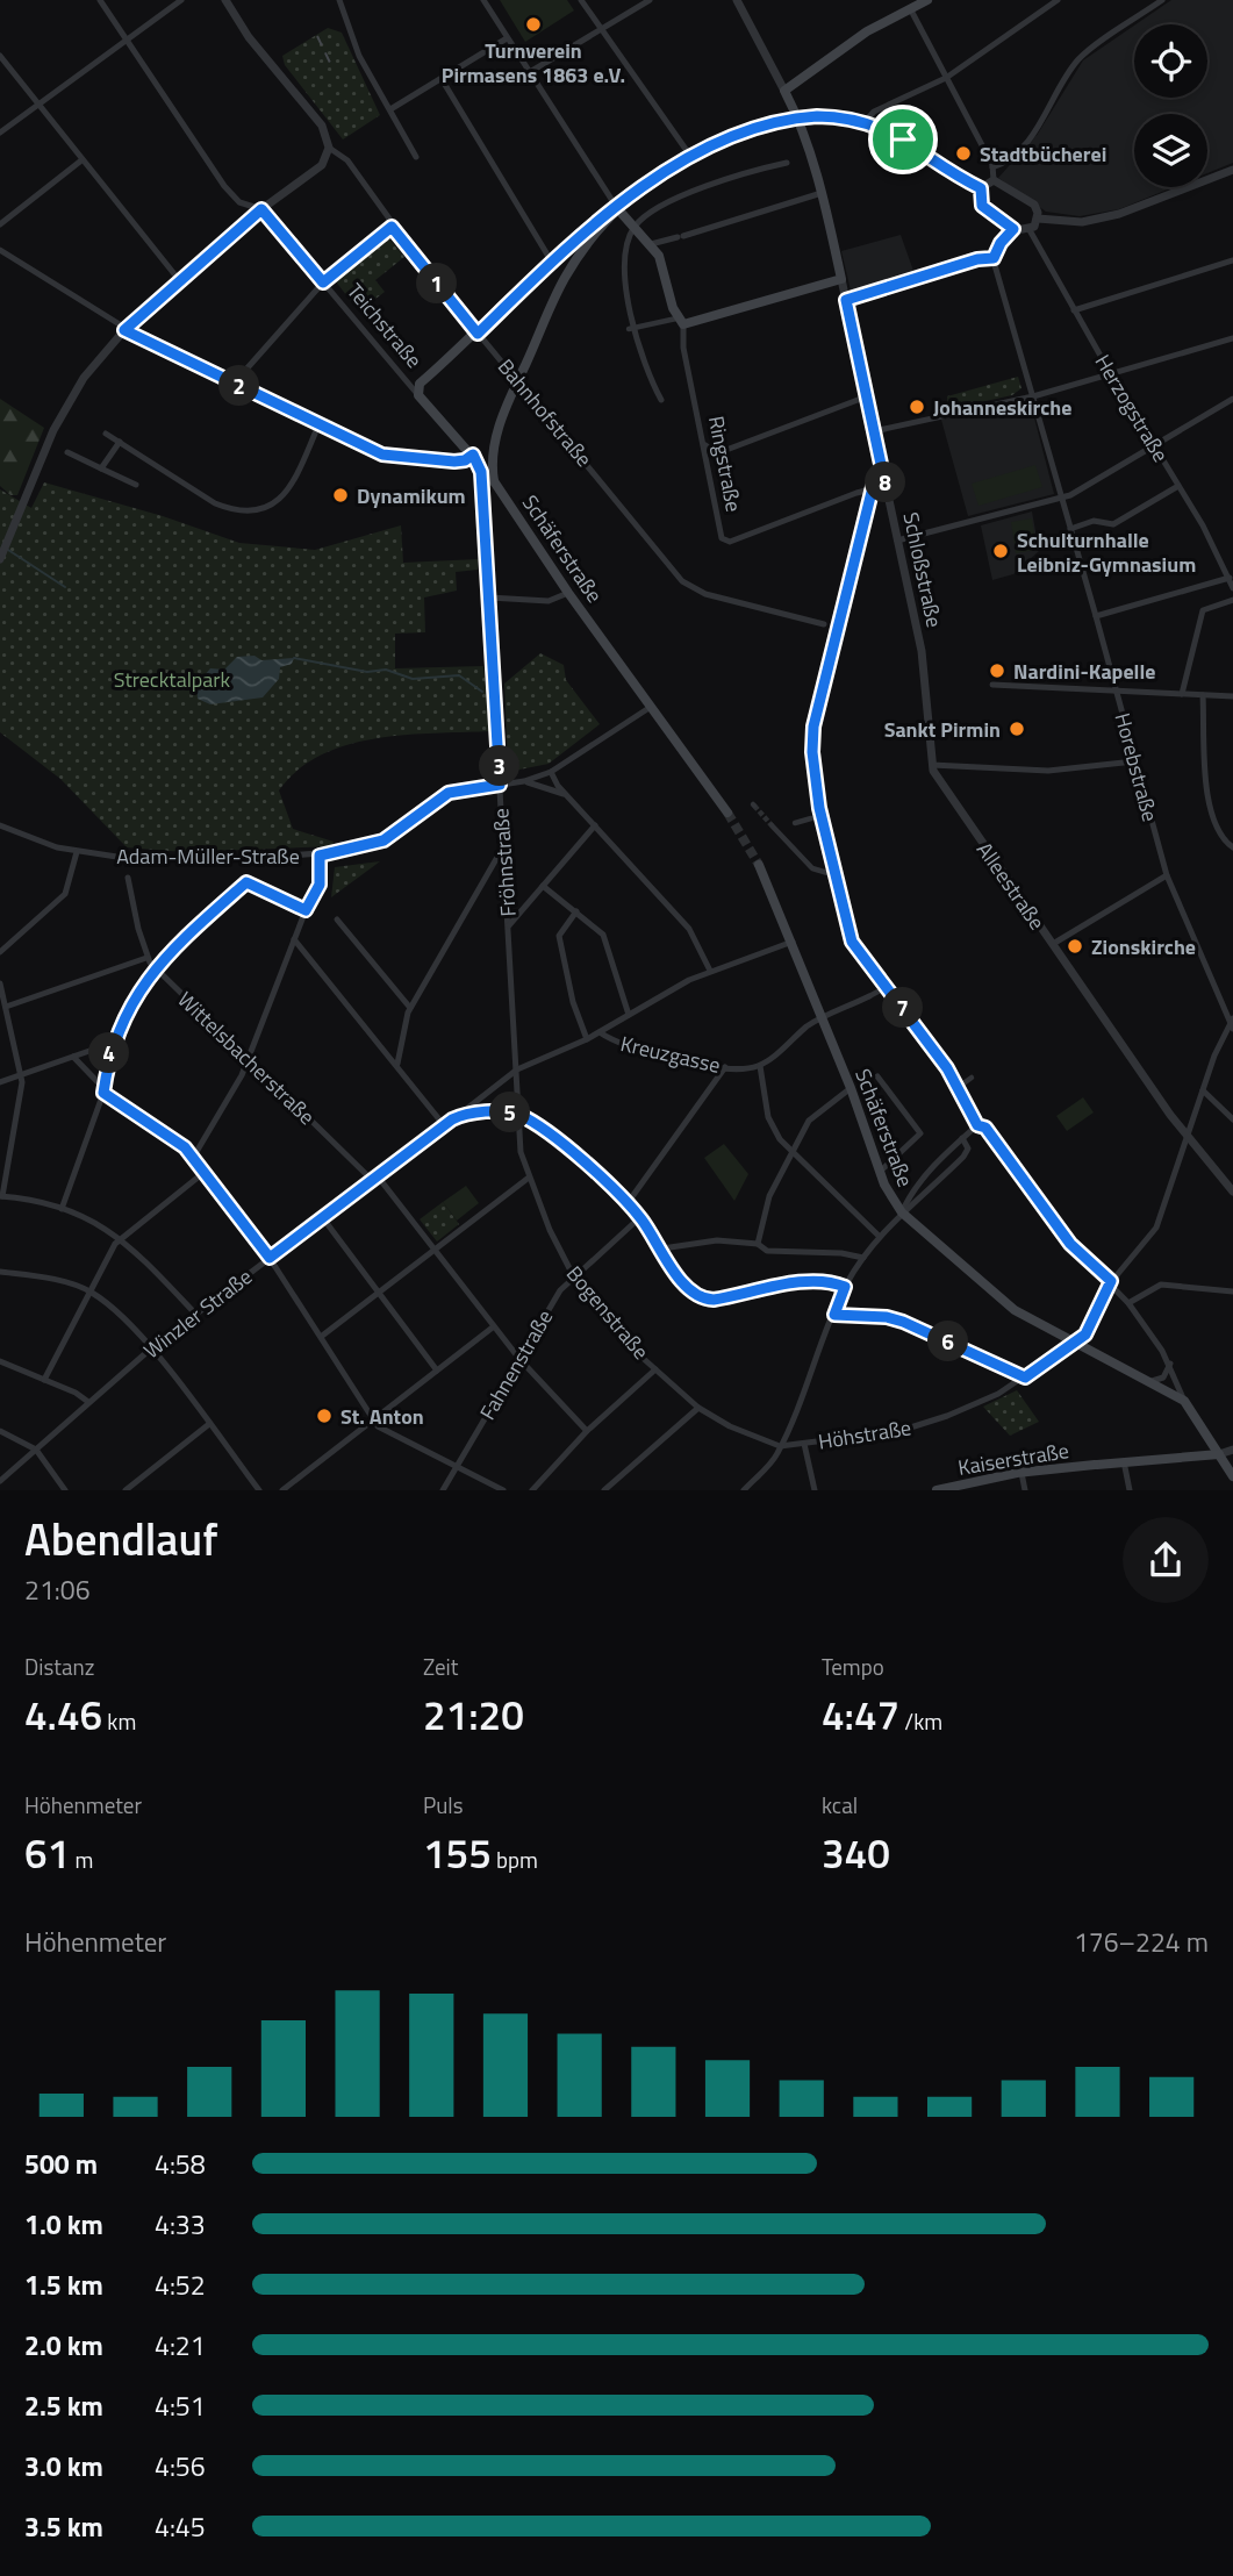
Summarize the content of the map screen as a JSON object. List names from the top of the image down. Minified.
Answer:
{"streets":{"main road":["Teichstraße","Ringstraße","Schäferstraße","Schloßstraße","Kaiserstraße"],"street":["Herzogstraße","Bahnhofstraße","Horebstraße","Adam-Müller-Straße","Fröhnstraße","Alleestraße","Kreuzgasse","Wittelsbacherstraße","Bogenstraße","Winzler Straße","Fahnenstraße","Höhstraße"]},"crossings":[["Teichstraße","Schäferstraße"],["Teichstraße","Fröhnstraße"],["Ringstraße","Schloßstraße"],["Schäferstraße","Adam-Müller-Straße"],["Schäferstraße","Fröhnstraße"],["Schäferstraße","Höhstraße"],["Schloßstraße","Alleestraße"],["Horebstraße","Höhstraße"],["Adam-Müller-Straße","Fröhnstraße"],["Fröhnstraße","Kreuzgasse"],["Fröhnstraße","Bogenstraße"],["Fröhnstraße","Winzler Straße"],["Alleestraße","Höhstraße"],["Kreuzgasse","Winzler Straße"],["Wittelsbacherstraße","Winzler Straße"],["Wittelsbacherstraße","Fahnenstraße"],["Bogenstraße","Winzler Straße"],["Bogenstraße","Fahnenstraße"],["Bogenstraße","Höhstraße"]],"parks":["Strecktalpark"],"places":["Turnverein Pirmasens 1863 e.V.","Stadtbücherei","Johanneskirche","Dynamikum","Schulturnhalle Leibniz-Gymnasium","Nardini-Kapelle","Sankt Pirmin","Zionskirche","St. Anton"],"page":{"pins":["1","2","8","3","7","4","5","6"],"heading":["Abendlauf","21:06"],"stats":[["Distanz","4.46 km"],["Zeit","21:20"],["Tempo","4:47 /km"],["Höhenmeter","61 m"],["Puls","155 bpm"],["kcal","340"]],"chart":["Höhenmeter","176–224 m"],"list":[{"name":"500 m","note":"4:58"},{"name":"1.0 km","note":"4:33"},{"name":"1.5 km","note":"4:52"},{"name":"2.0 km","note":"4:21"},{"name":"2.5 km","note":"4:51"},{"name":"3.0 km","note":"4:56"},{"name":"3.5 km","note":"4:45"}]}}
